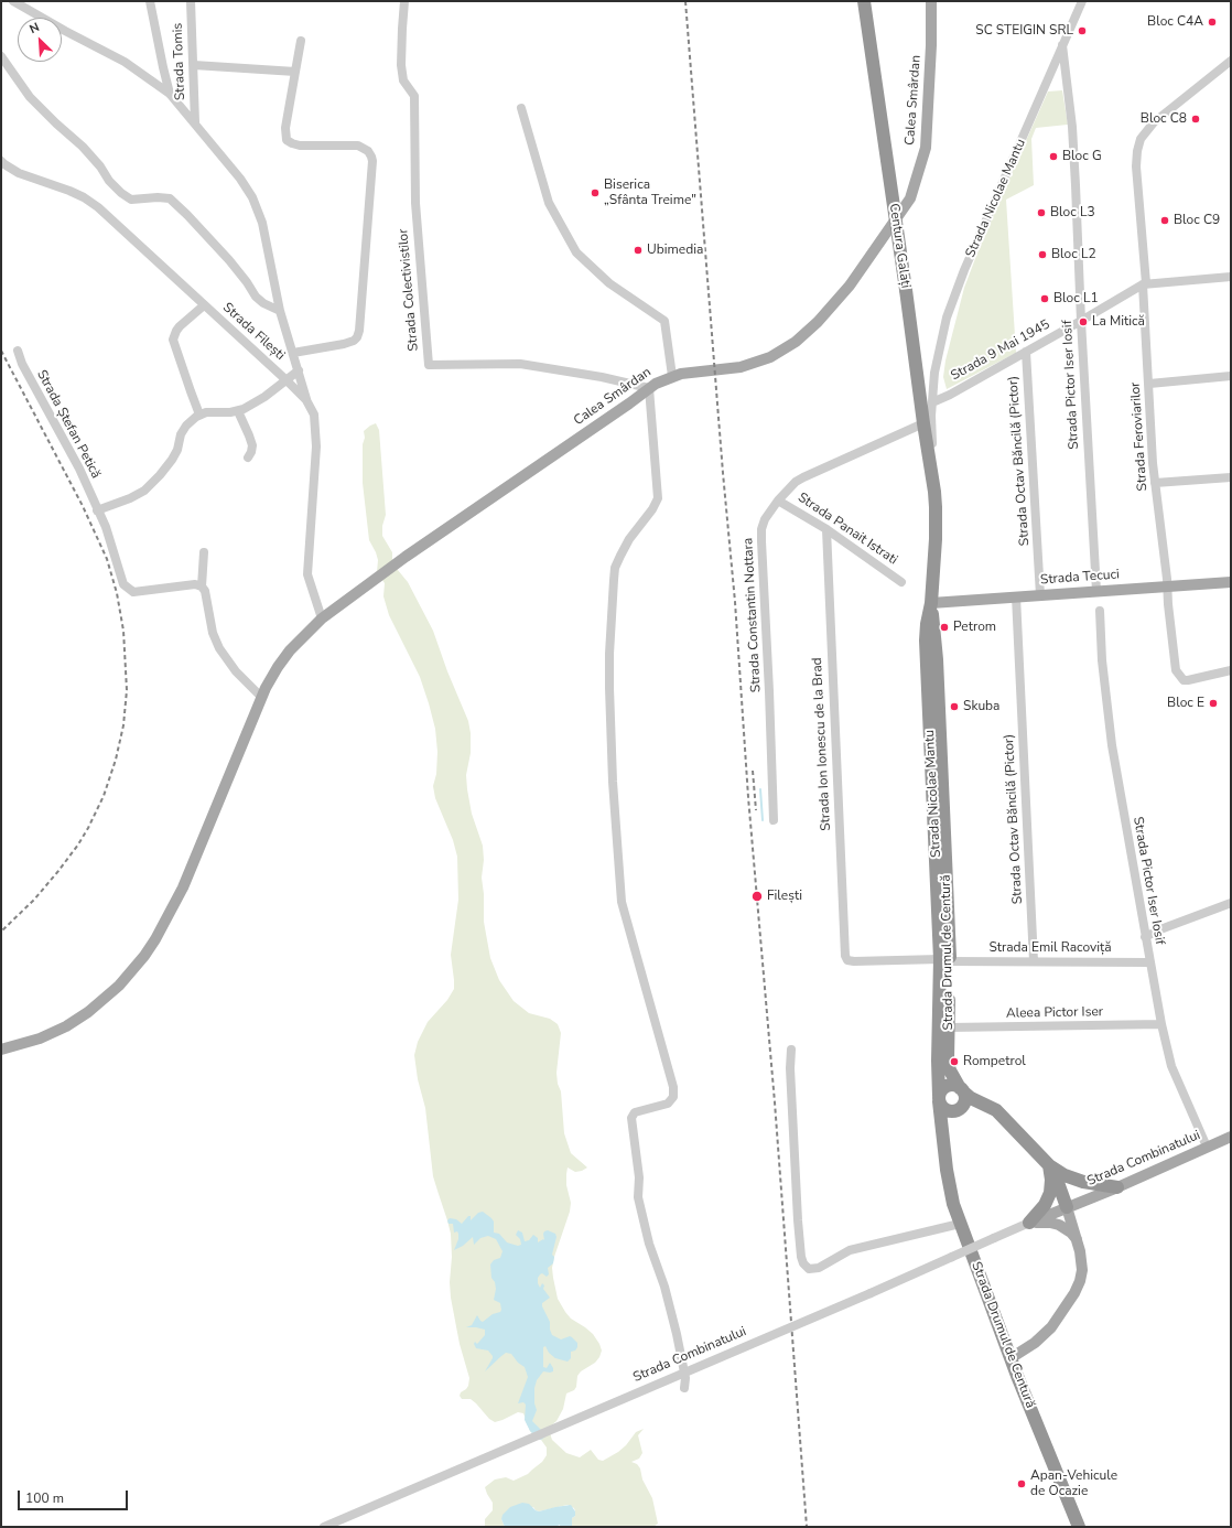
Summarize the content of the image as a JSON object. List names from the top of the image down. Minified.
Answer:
{"streets":{"highway":["Centura Galați","Strada Drumul de Centură"],"main road":["Calea Smârdan","Strada Tecuci","Strada Combinatului"],"street":["Strada Tomis","Strada Nicolae Mantu","Strada Colectivistilor","Strada Filești","Strada 9 Mai 1945","Strada Pictor Iser Iosif","Strada Ștefan Petică","Strada Feroviarilor","Strada Octav Băncilă (Pictor)","Strada Panait Istrati","Strada Constantin Nottara","Strada Ion Ionescu de la Brad","Strada Emil Racoviță","Aleea Pictor Iser"]},"crossings":[["Calea Smârdan","Strada Colectivistilor"],["Calea Smârdan","Strada Filești"],["Strada Nicolae Mantu","Centura Galați"],["Strada Nicolae Mantu","Strada 9 Mai 1945"],["Strada Nicolae Mantu","Strada Pictor Iser Iosif"],["Centura Galați","Strada Constantin Nottara"],["Strada 9 Mai 1945","Strada Pictor Iser Iosif"],["Strada 9 Mai 1945","Strada Feroviarilor"],["Strada 9 Mai 1945","Strada Octav Băncilă (Pictor)"],["Strada Pictor Iser Iosif","Strada Tecuci"],["Strada Pictor Iser Iosif","Strada Emil Racoviță"],["Strada Pictor Iser Iosif","Aleea Pictor Iser"],["Strada Pictor Iser Iosif","Strada Combinatului"],["Strada Feroviarilor","Strada Tecuci"],["Strada Octav Băncilă (Pictor)","Strada Tecuci"],["Strada Octav Băncilă (Pictor)","Strada Emil Racoviță"],["Strada Panait Istrati","Strada Constantin Nottara"],["Strada Panait Istrati","Strada Ion Ionescu de la Brad"],["Strada Tecuci","Strada Drumul de Centură"],["Strada Ion Ionescu de la Brad","Strada Emil Racoviță"],["Strada Emil Racoviță","Strada Drumul de Centură"],["Strada Drumul de Centură","Aleea Pictor Iser"]],"places":["Bloc C4A","SC STEIGIN SRL","Bloc C8","Bloc G","Biserica „Sfânta Treime\"","Bloc L3","Bloc C9","Ubimedia","Bloc L2","Bloc L1","La Mitică","Petrom","Bloc E","Skuba","Filești","Rompetrol","Apan-Vehicule de Ocazie"],"scale_bar":"100 m","north":"top left"}
